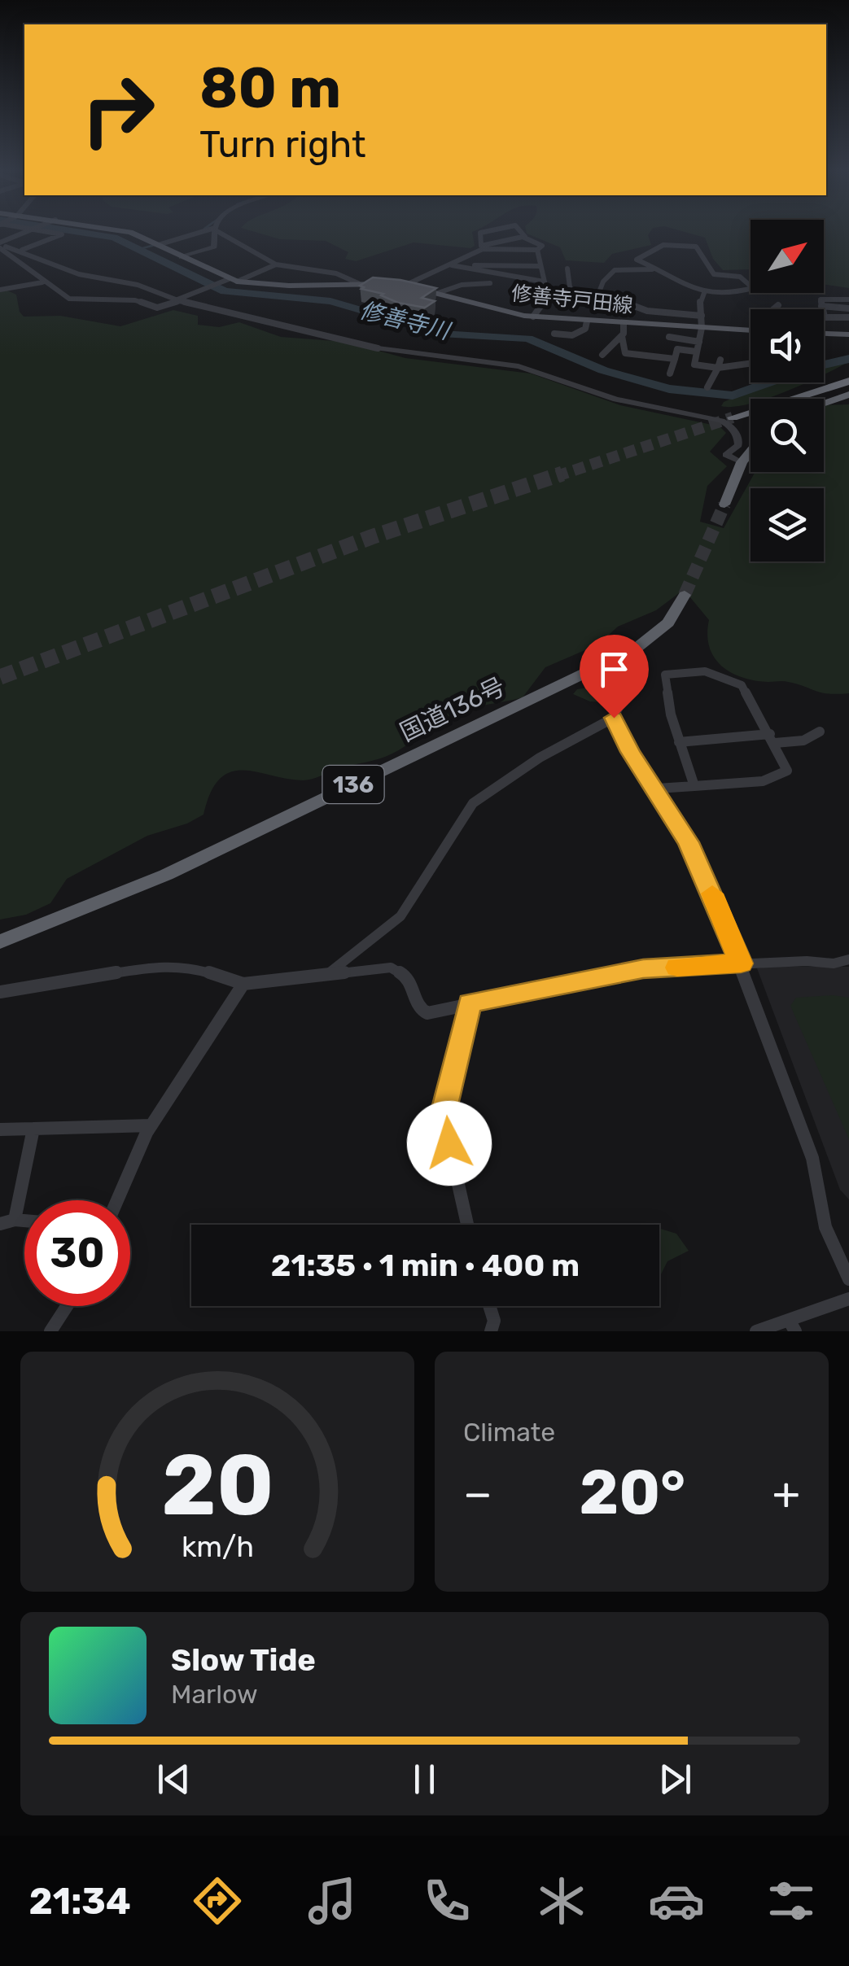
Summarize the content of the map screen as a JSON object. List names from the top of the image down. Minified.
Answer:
{"streets":{"highway":["国道136号","136"],"main road":["修善寺戸田線"]},"water":["修善寺川"],"north":"top right","page":{"turn":["80 m","Turn right"],"limit":"30","trip":"21:35 · 1 min · 400 m","tile":"Climate","heat":["−","20°","+"],"song":["Slow Tide","Marlow"],"tabs":"21:34","gauge":["20","km/h"]}}
